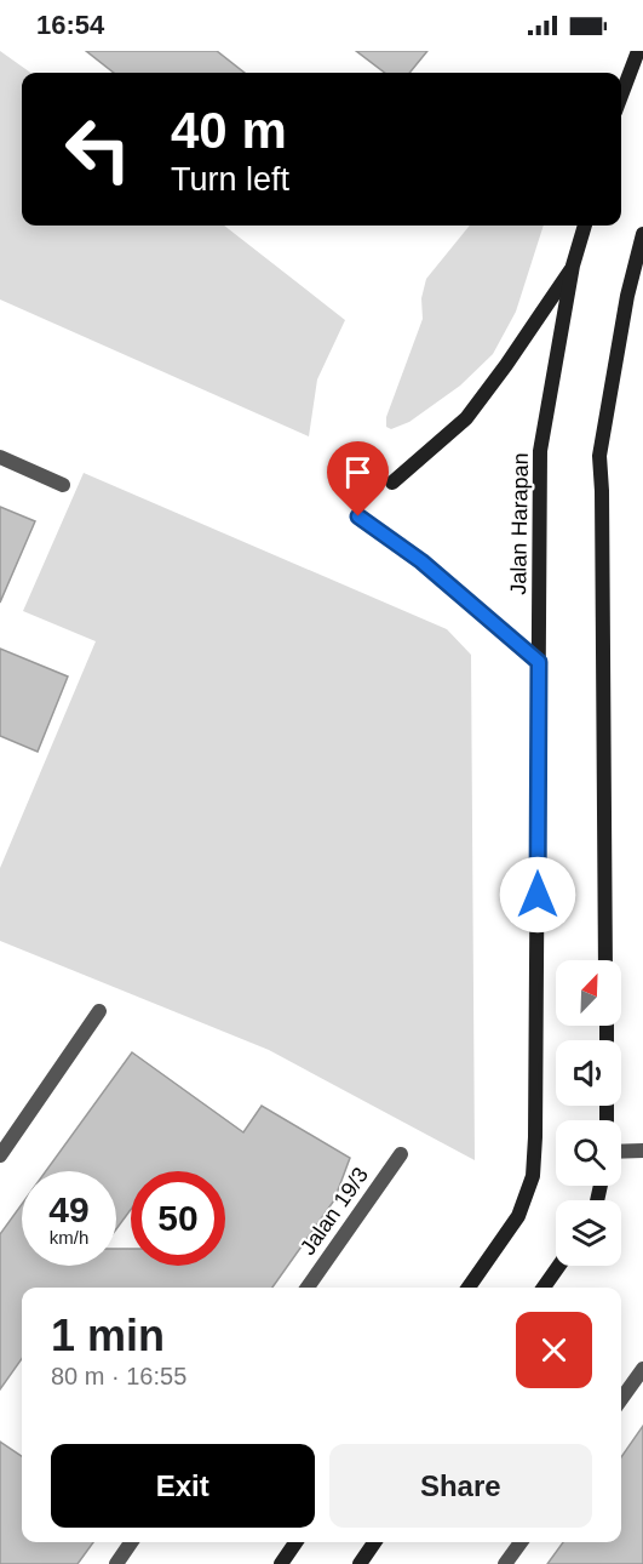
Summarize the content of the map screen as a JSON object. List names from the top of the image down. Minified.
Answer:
{"streets":{"main road":["Jalan Harapan"],"street":["Jalan 19/3"]},"north":"top right","page":{"status":"16:54","turn":["40 m","Turn left"],"speed":"49 km/h","limit":"50","heading":["1 min","80 m · 16:55"],"buttons":["Exit","Share"]}}
